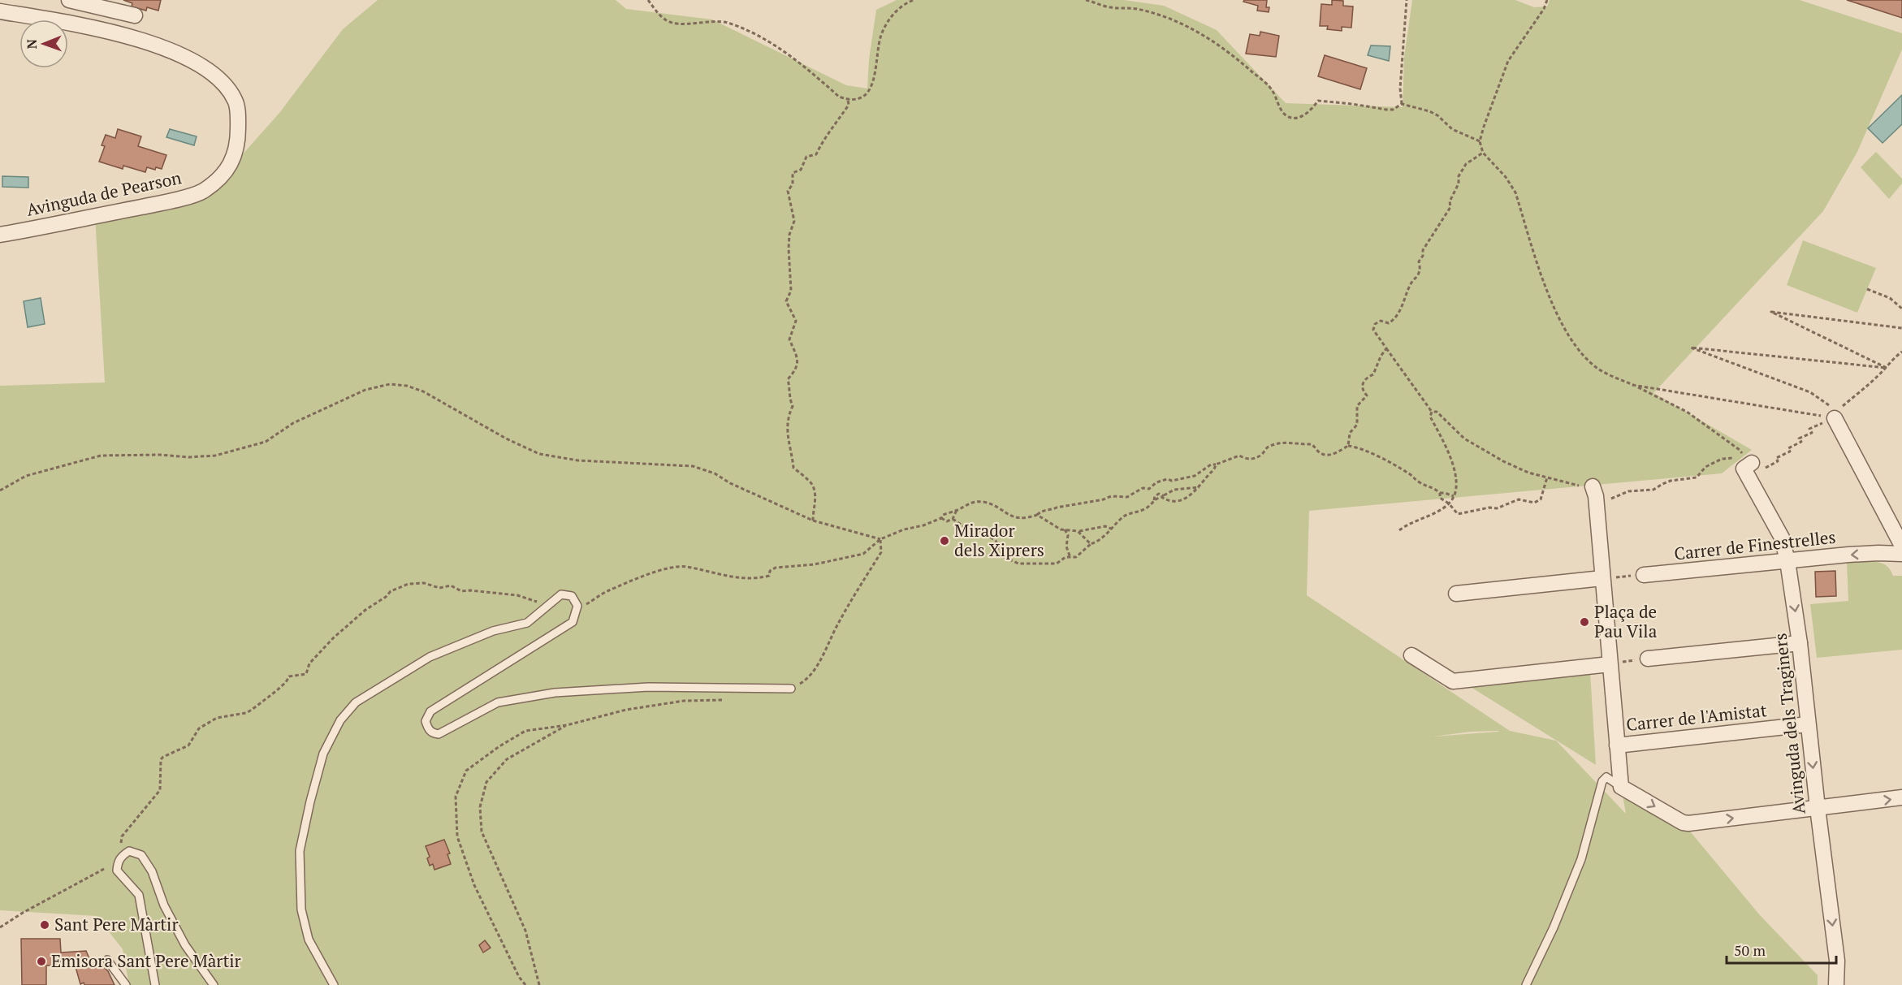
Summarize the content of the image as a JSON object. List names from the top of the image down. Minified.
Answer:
{"streets":{"street":["Avinguda de Pearson","Carrer de Finestrelles","Carrer de l'Amistat","Avinguda dels Traginers"]},"crossings":[["Carrer de Finestrelles","Avinguda dels Traginers"],["Carrer de l'Amistat","Avinguda dels Traginers"]],"one_way":["Carrer de Finestrelles","Avinguda dels Traginers"],"places":["Mirador dels Xiprers","Plaça de Pau Vila","Sant Pere Màrtir","Emisora Sant Pere Màrtir"],"scale_bar":"50 m","north":"left"}
